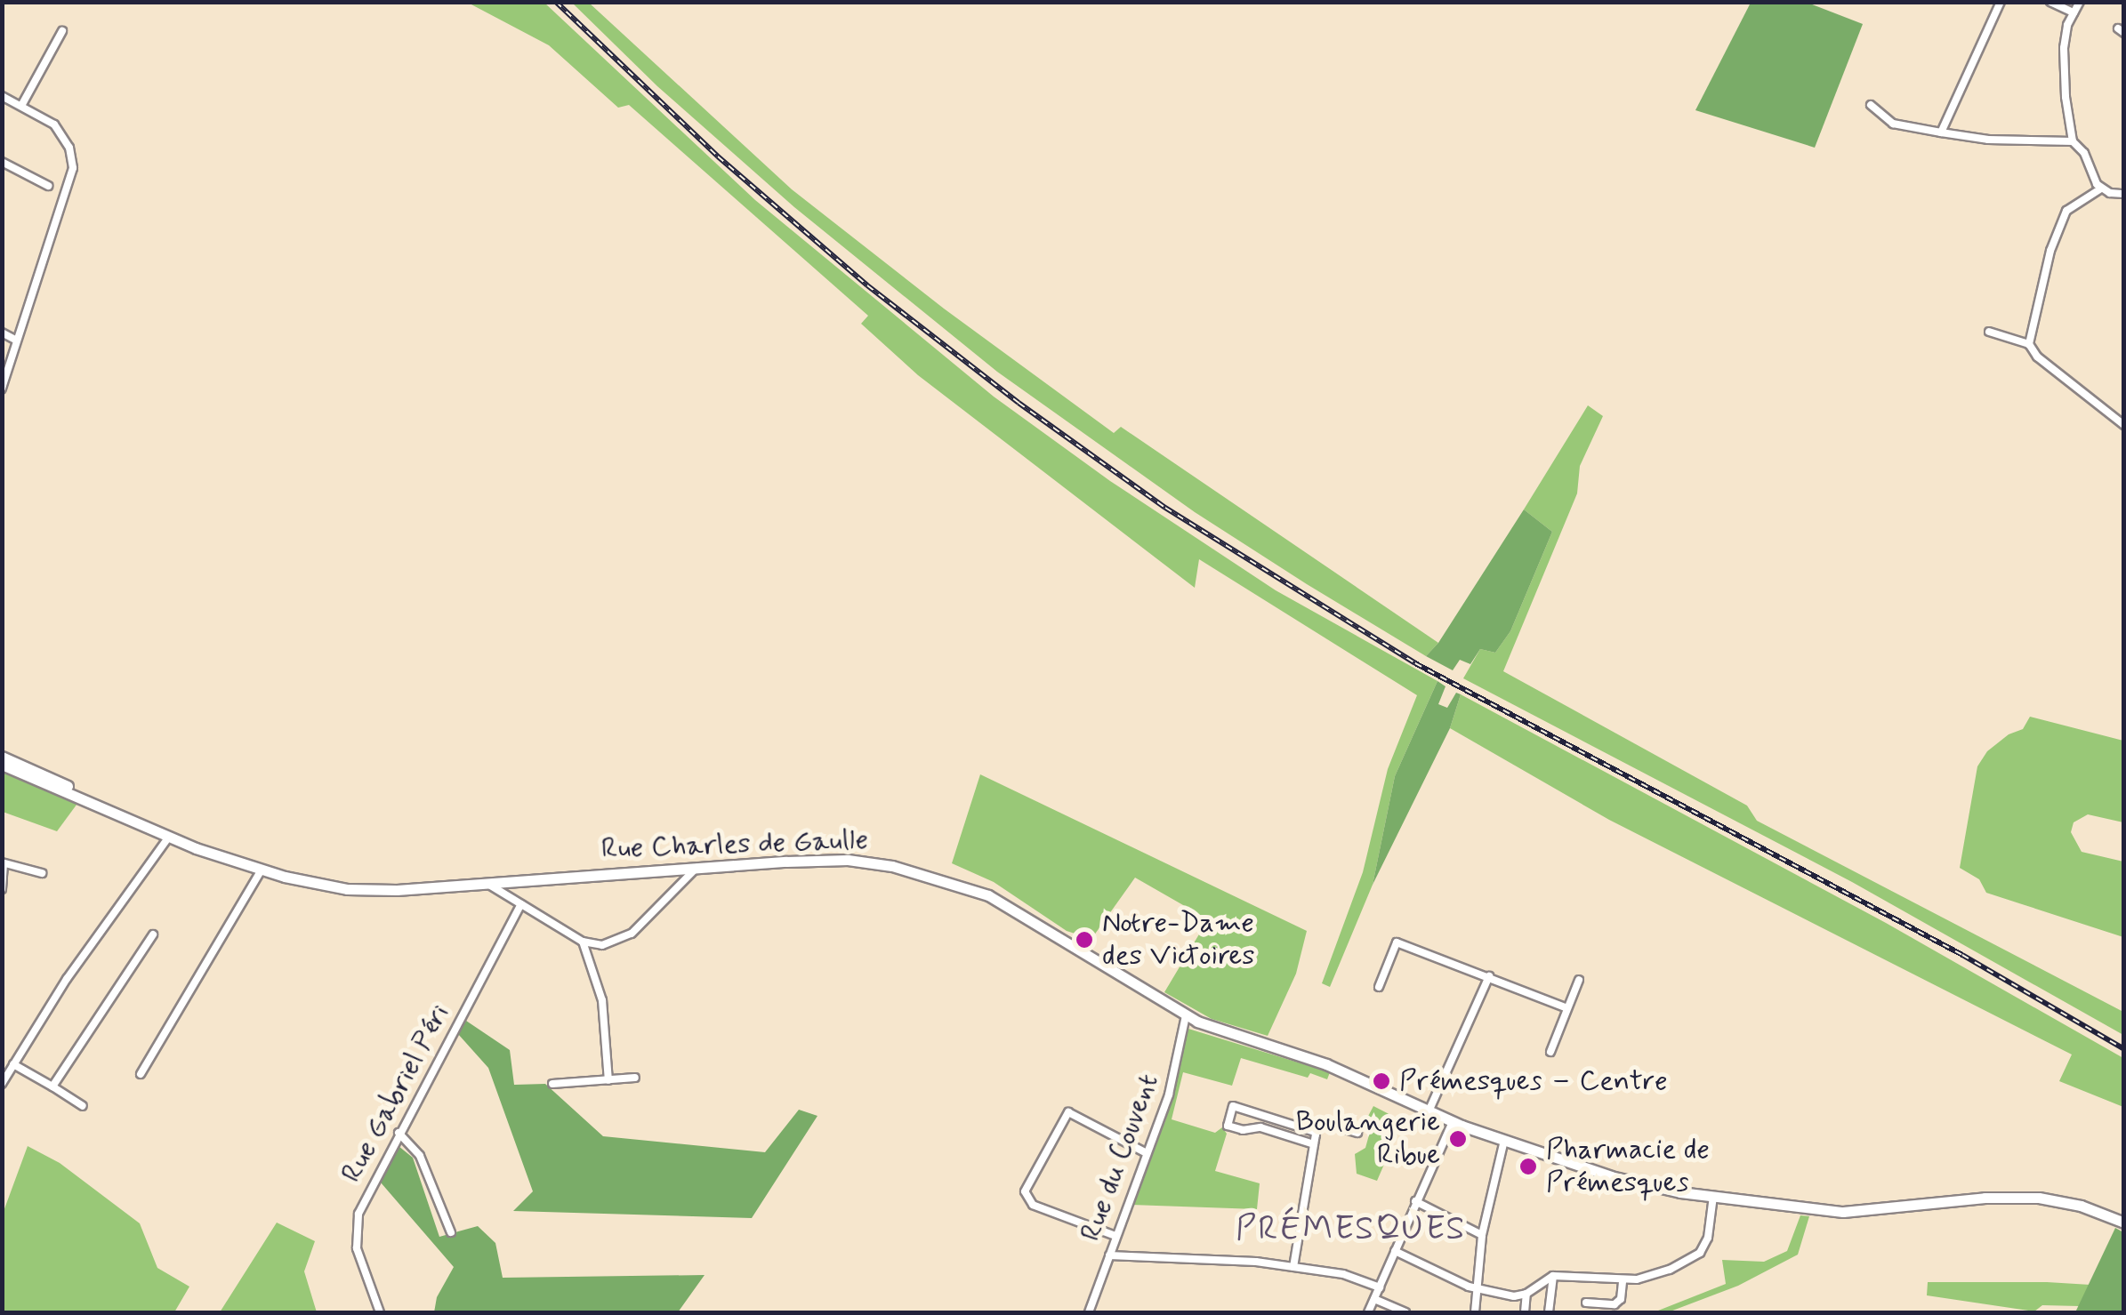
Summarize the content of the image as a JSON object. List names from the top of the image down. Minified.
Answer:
{"streets":{"street":["Rue Charles de Gaulle","Rue Gabriel Péri","Rue du Couvent"]},"crossings":[["Rue Charles de Gaulle","Rue du Couvent"]],"districts":["PRÉMESQUES"],"places":["Notre-Dame des Victoires","Prémesques – Centre","Boulangerie Ribue","Pharmacie de Prémesques"]}
